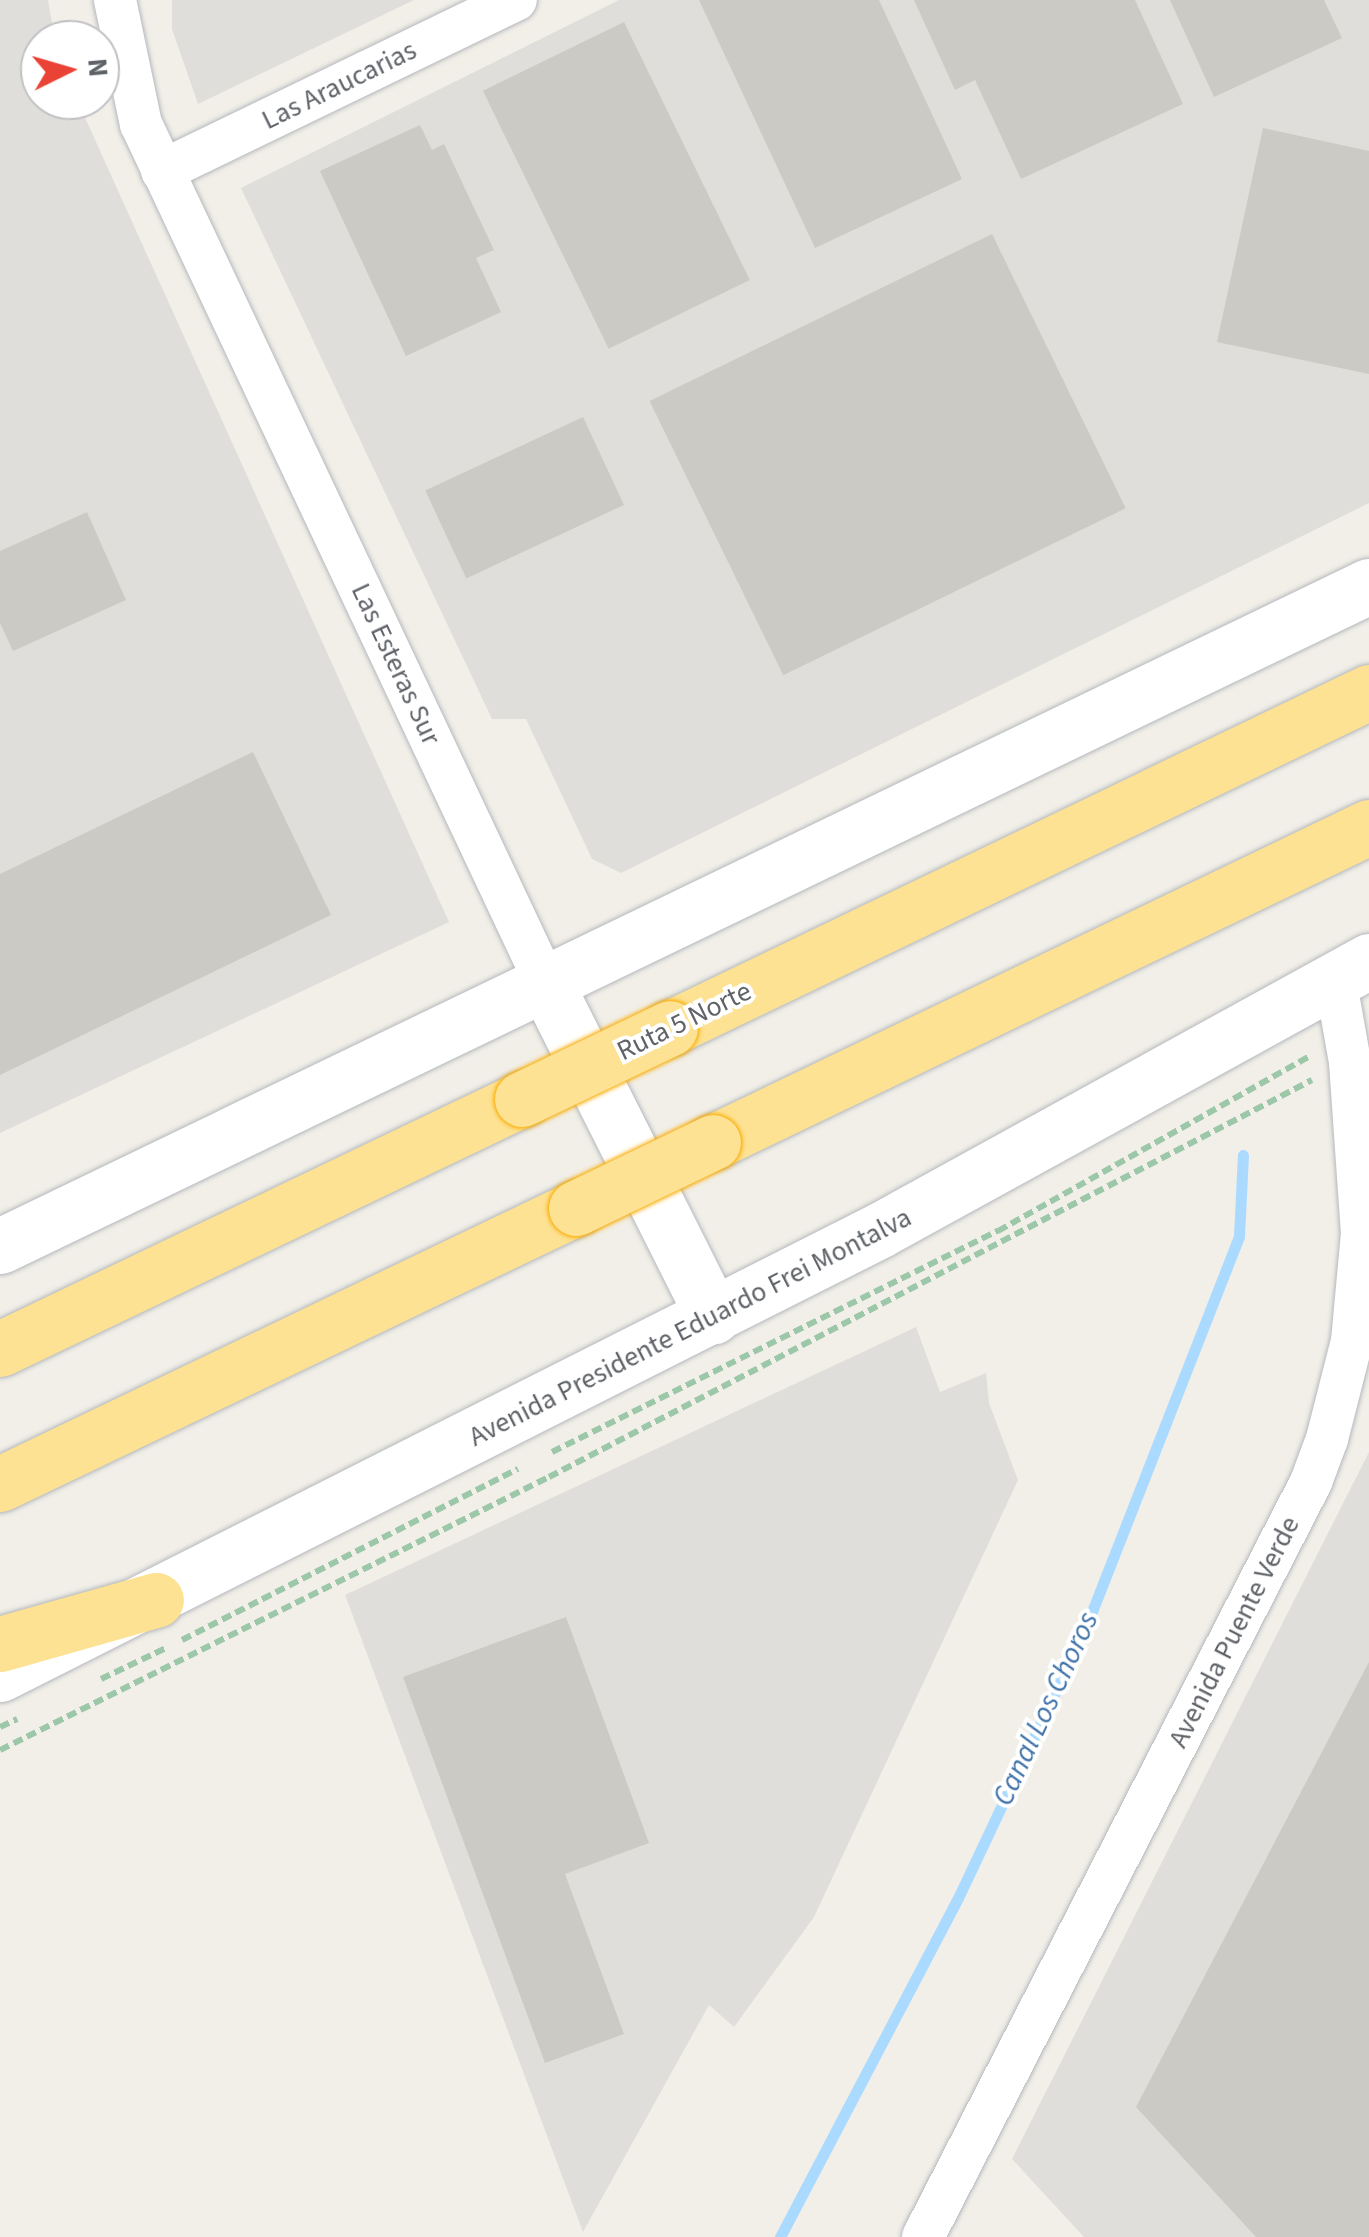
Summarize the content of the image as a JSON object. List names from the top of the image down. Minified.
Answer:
{"streets":{"highway":["Ruta 5 Norte"],"main road":["Las Esteras Sur","Avenida Presidente Eduardo Frei Montalva"],"street":["Las Araucarias","Avenida Puente Verde"]},"crossings":[["Las Araucarias","Las Esteras Sur"],["Las Esteras Sur","Avenida Presidente Eduardo Frei Montalva"],["Avenida Presidente Eduardo Frei Montalva","Avenida Puente Verde"]],"water":["Canal Los Choros"],"north":"right"}
